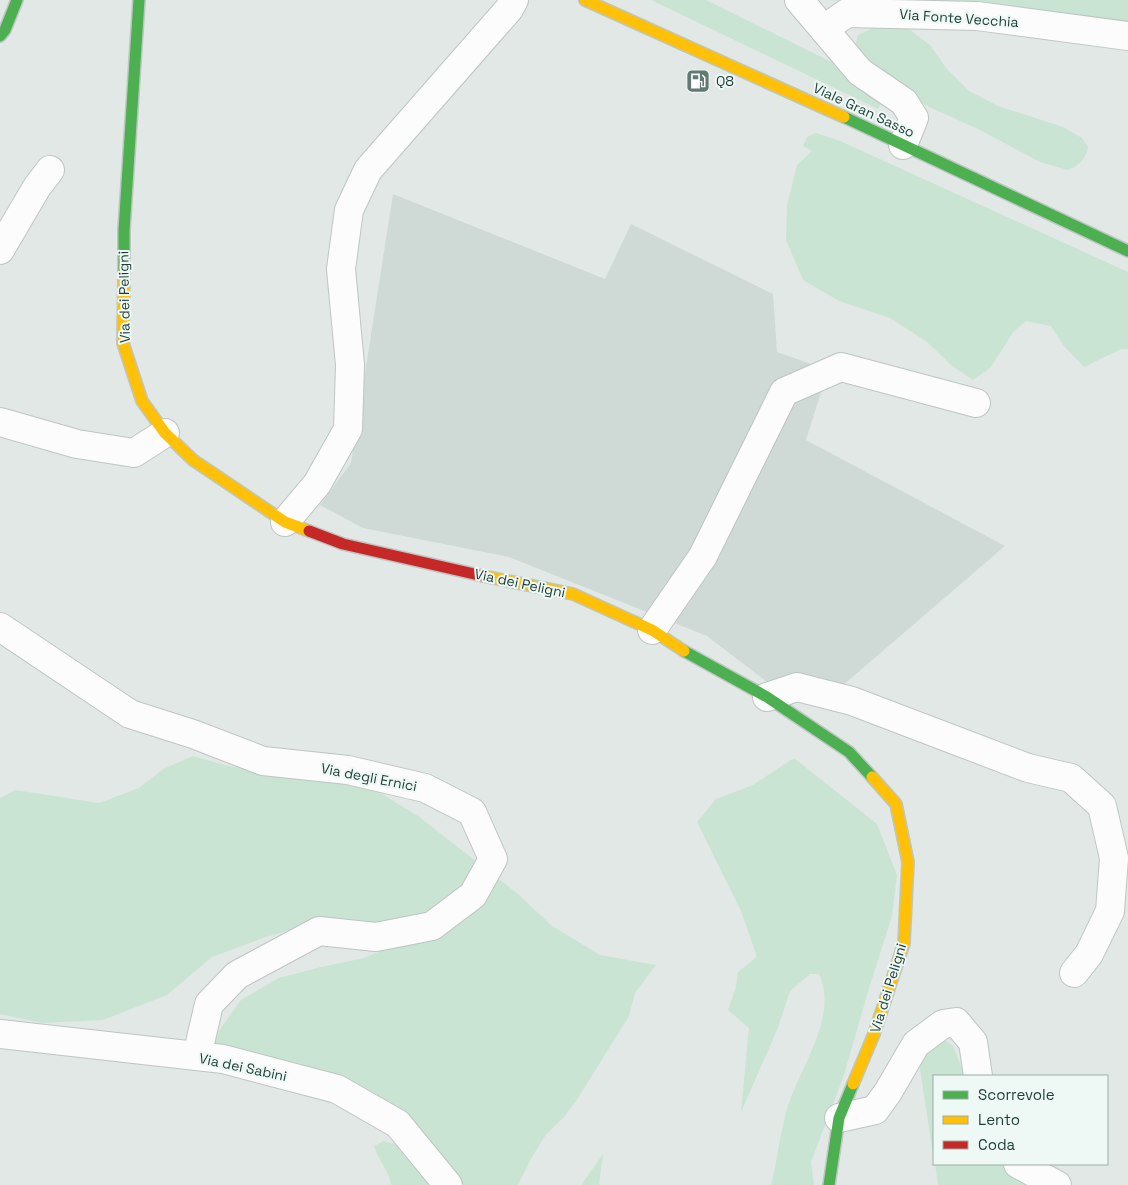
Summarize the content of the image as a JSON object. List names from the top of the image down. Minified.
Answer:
{"streets":{"main road":["Viale Gran Sasso","Via dei Peligni"],"street":["Via Fonte Vecchia","Via degli Ernici","Via dei Sabini"]},"crossings":[["Via degli Ernici","Via dei Sabini"]],"places":{"fuel station":["Q8"]},"legend":["Scorrevole","Lento","Coda"]}
